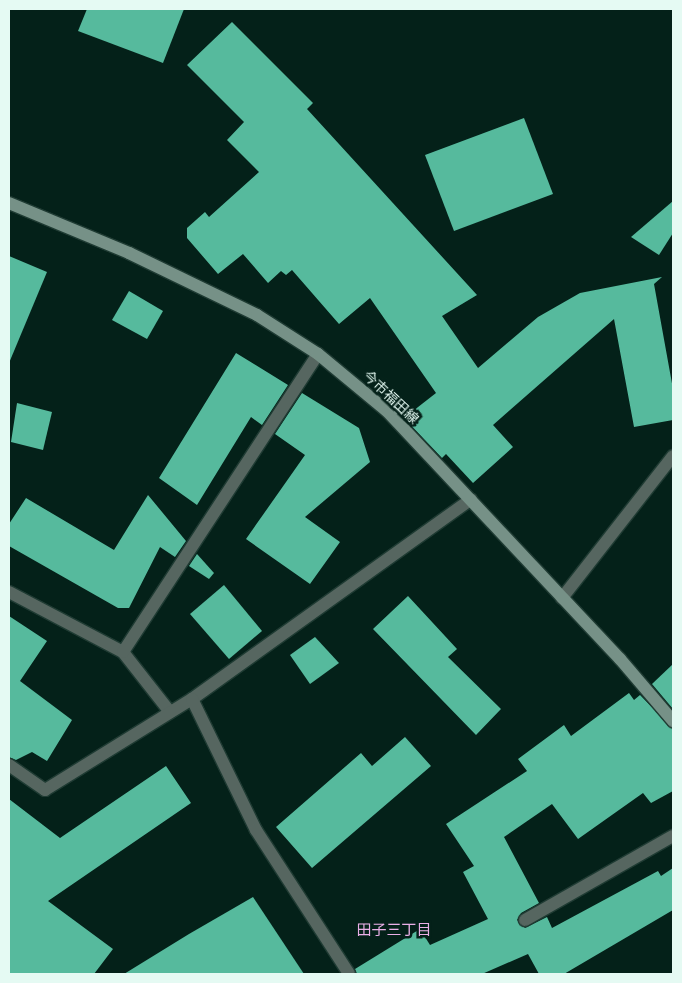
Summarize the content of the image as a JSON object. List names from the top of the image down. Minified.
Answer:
{"streets":{"main road":["今市福田線"]},"districts":["田子三丁目"]}
